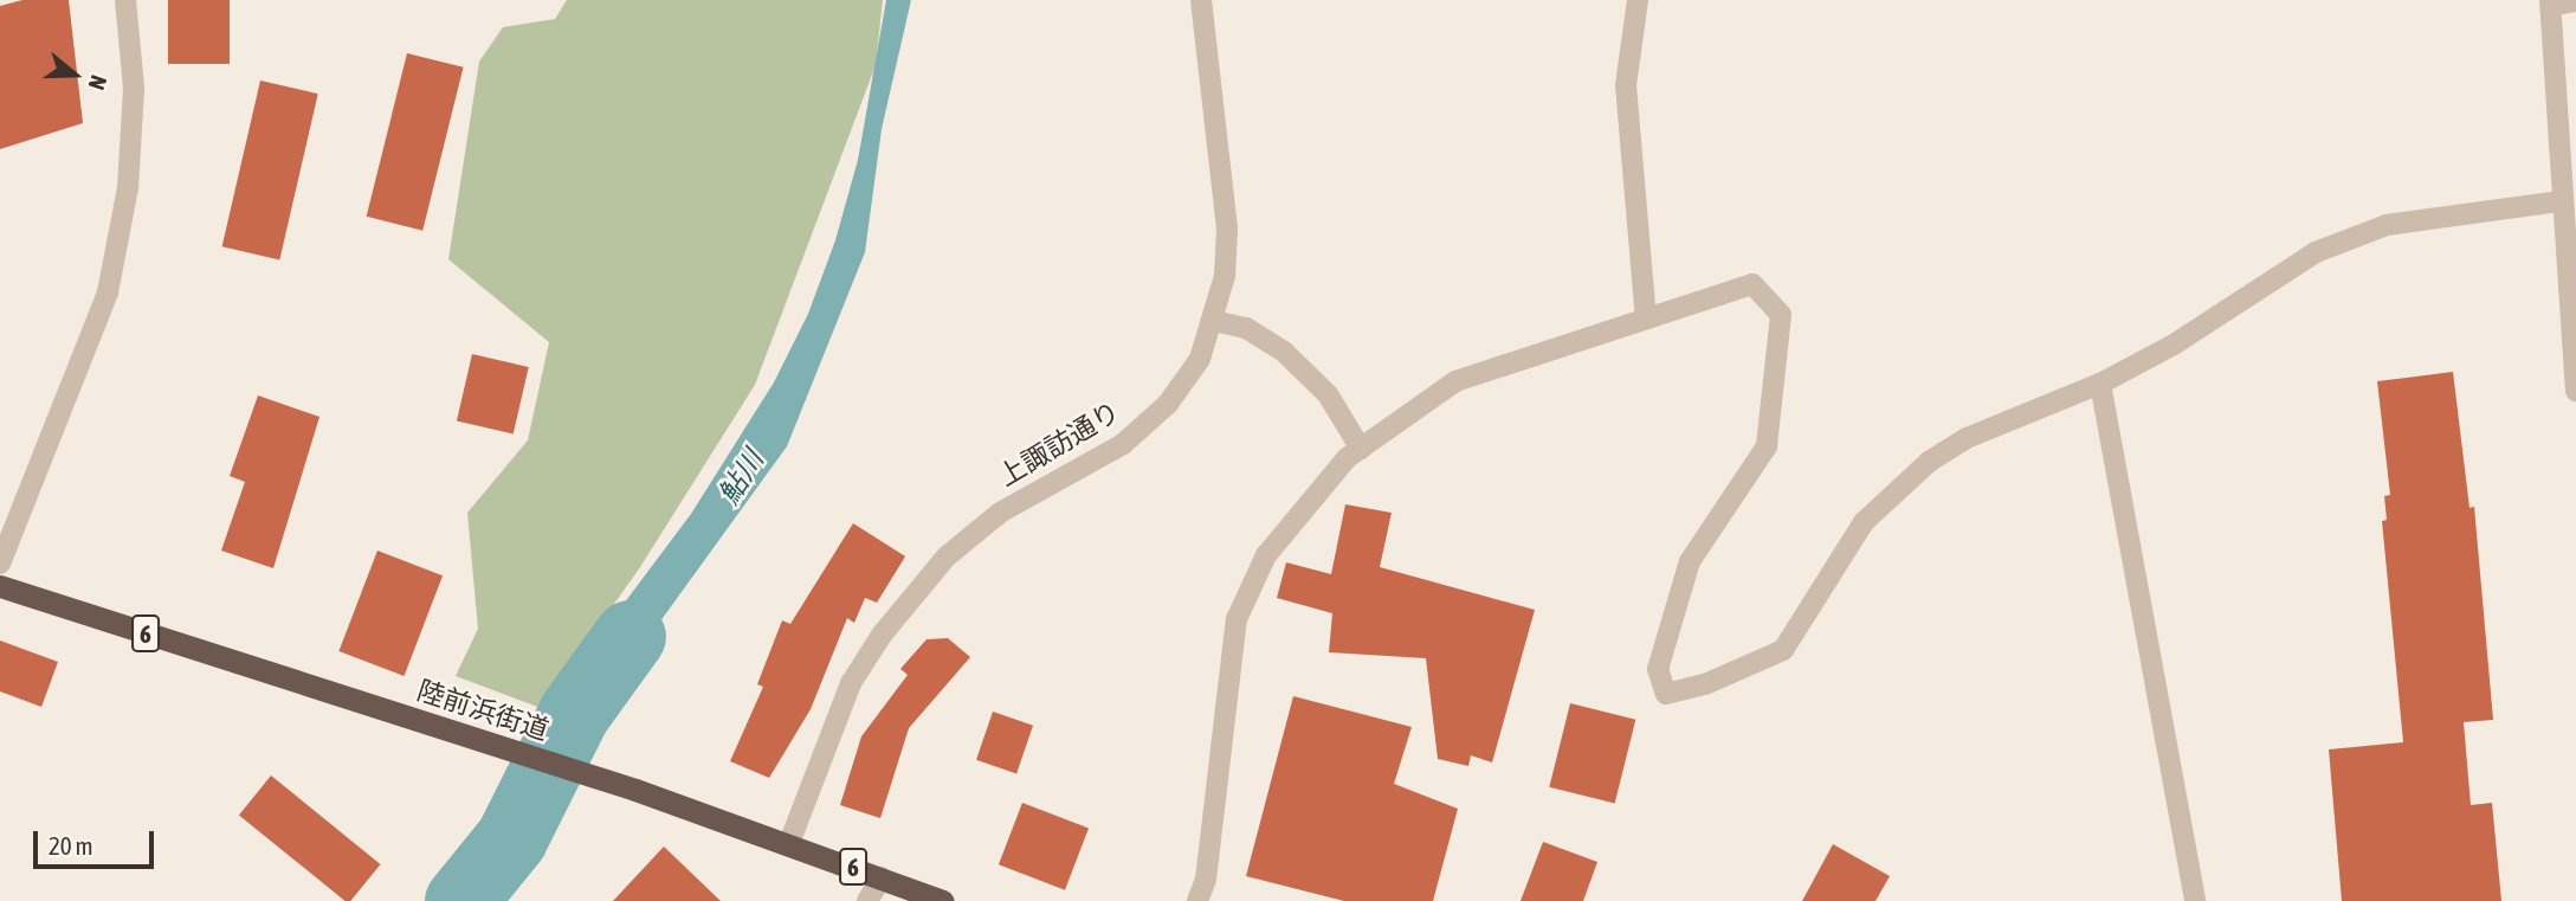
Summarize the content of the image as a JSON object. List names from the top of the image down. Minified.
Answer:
{"streets":{"highway":["6","陸前浜街道"],"street":["上諏訪通り"]},"crossings":[["上諏訪通り","陸前浜街道"]],"water":["鮎川"],"scale_bar":"20 m","north":"right"}
